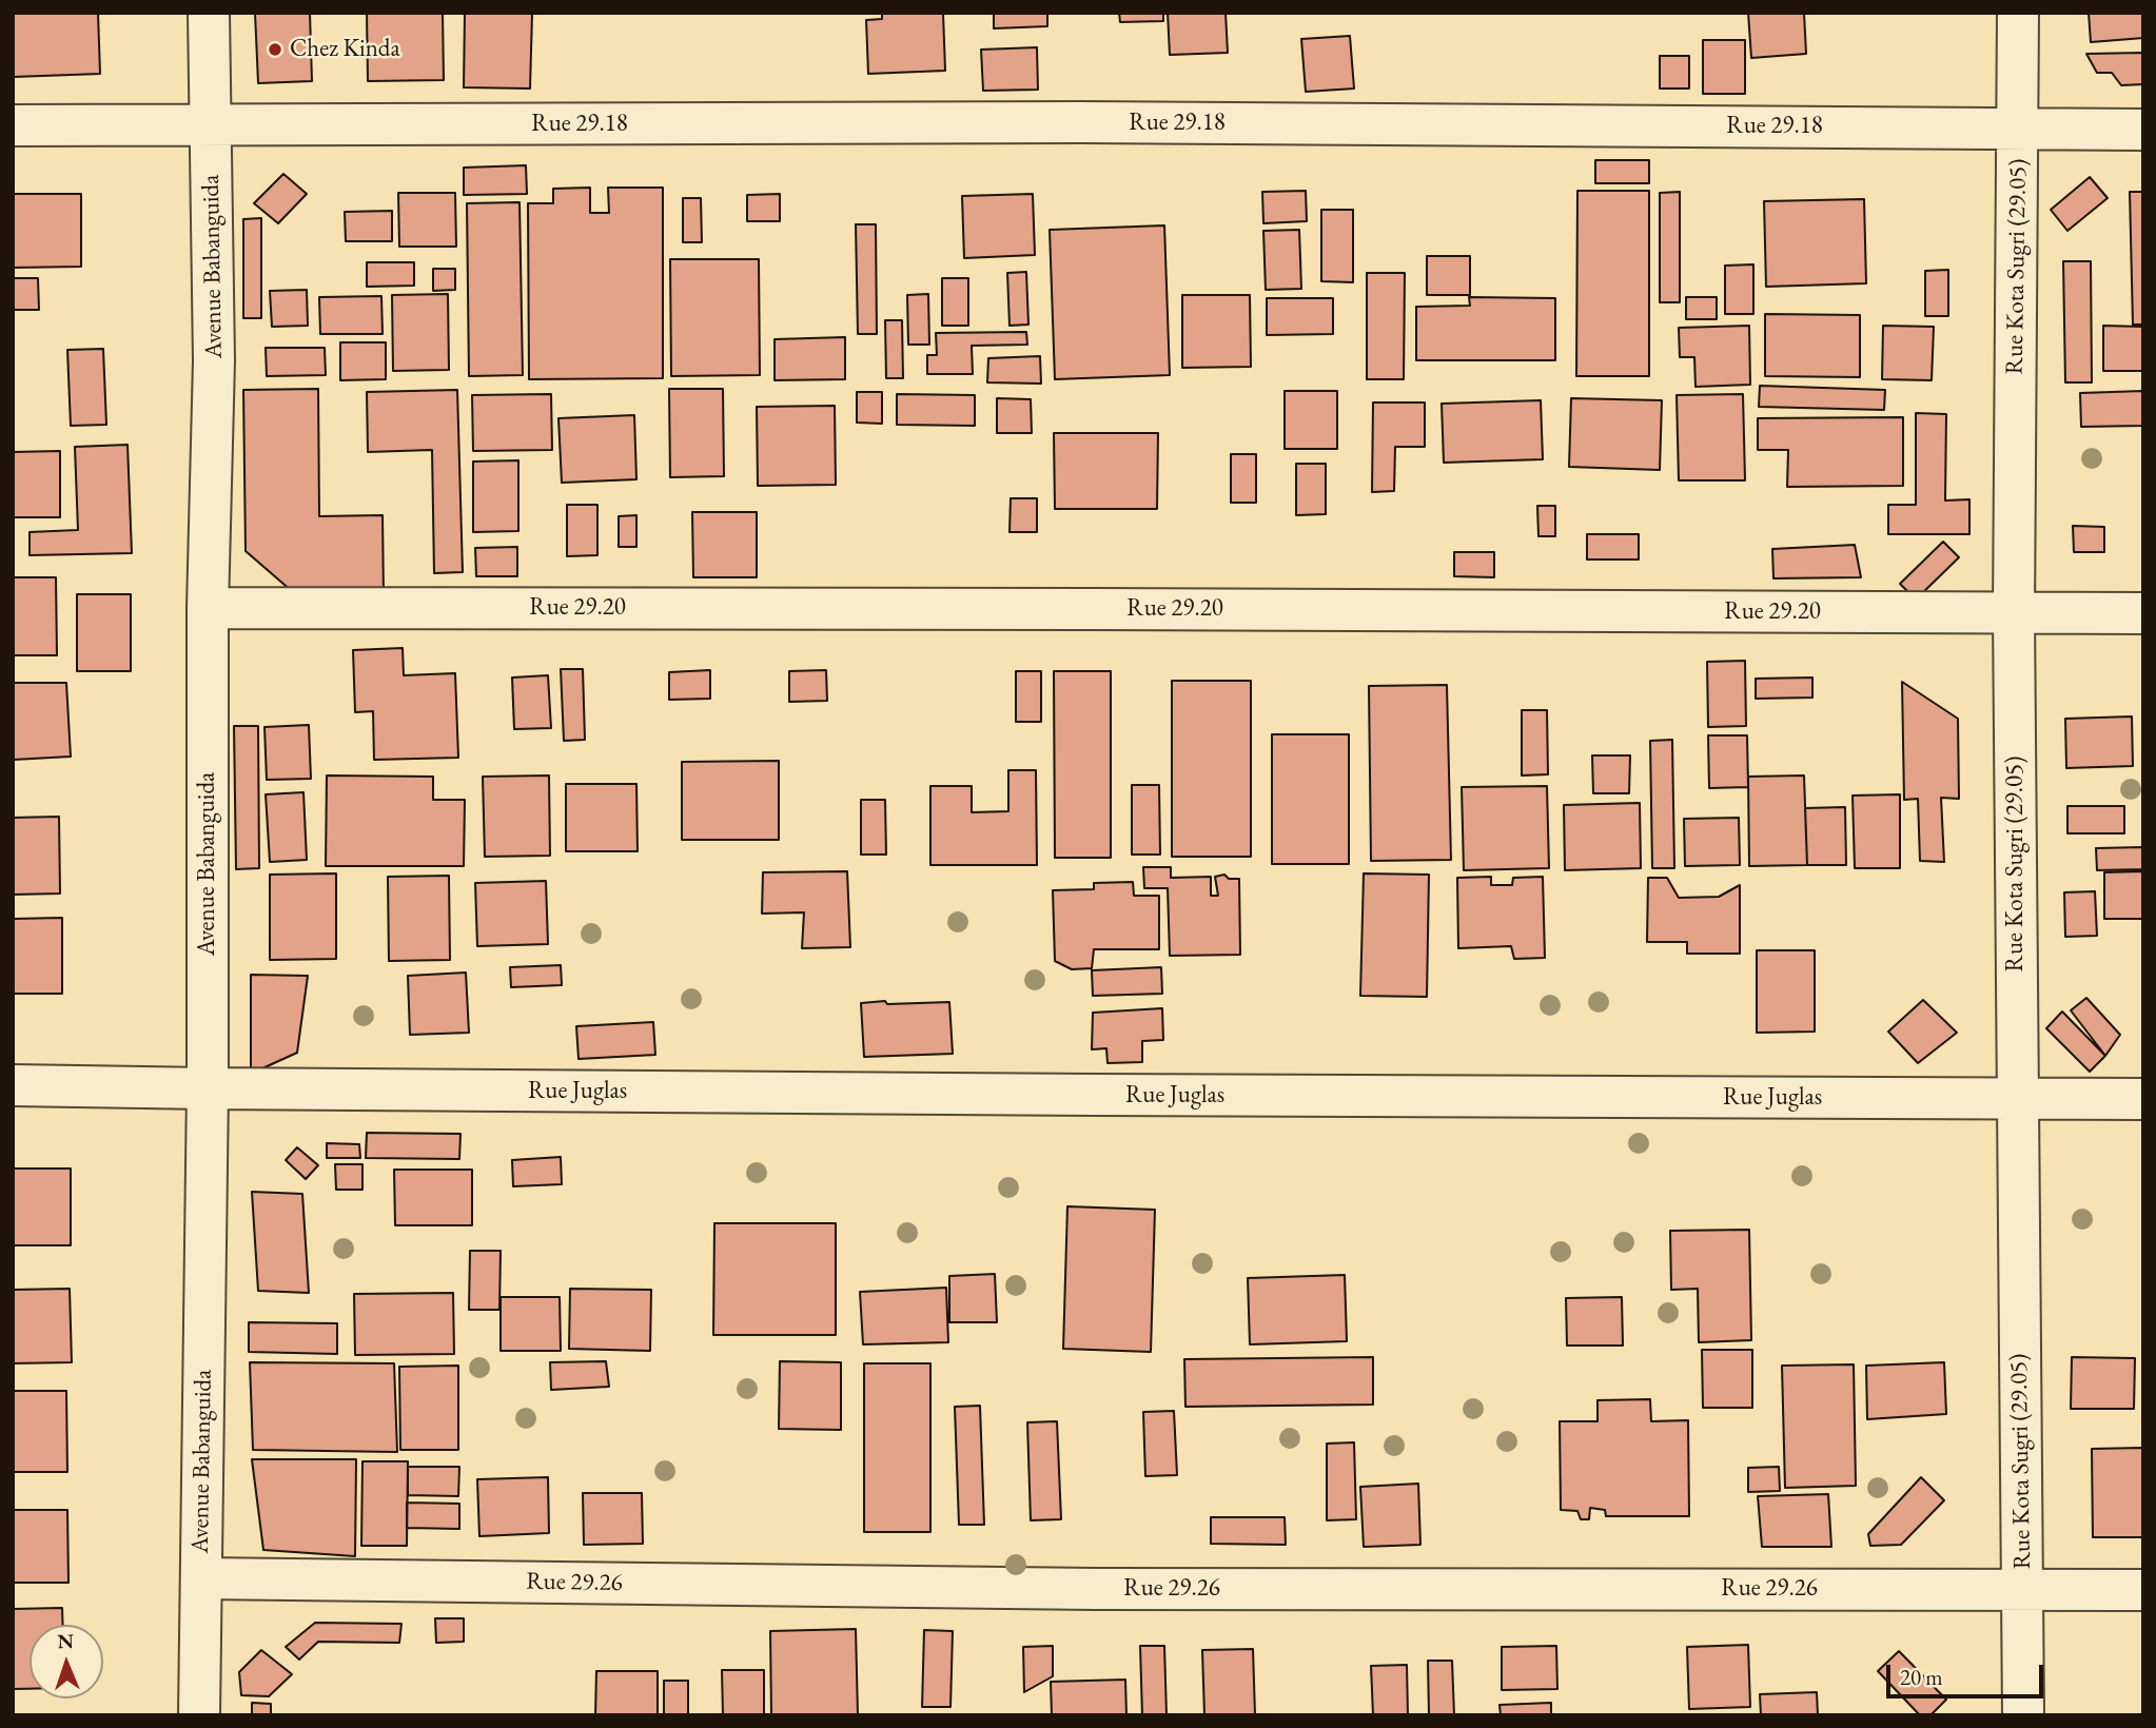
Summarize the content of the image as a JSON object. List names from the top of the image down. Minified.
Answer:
{"streets":{"street":["Rue 29.18","Avenue Babanguida","Rue Kota Sugri (29.05)","Rue 29.20","Rue Juglas","Rue 29.26"]},"crossings":[["Rue 29.18","Avenue Babanguida"],["Rue 29.18","Rue Kota Sugri (29.05)"],["Avenue Babanguida","Rue 29.20"],["Avenue Babanguida","Rue Juglas"],["Avenue Babanguida","Rue 29.26"],["Rue Kota Sugri (29.05)","Rue 29.20"],["Rue Kota Sugri (29.05)","Rue Juglas"],["Rue Kota Sugri (29.05)","Rue 29.26"]],"places":["Chez Kinda"],"scale_bar":"20 m","north":"top"}
